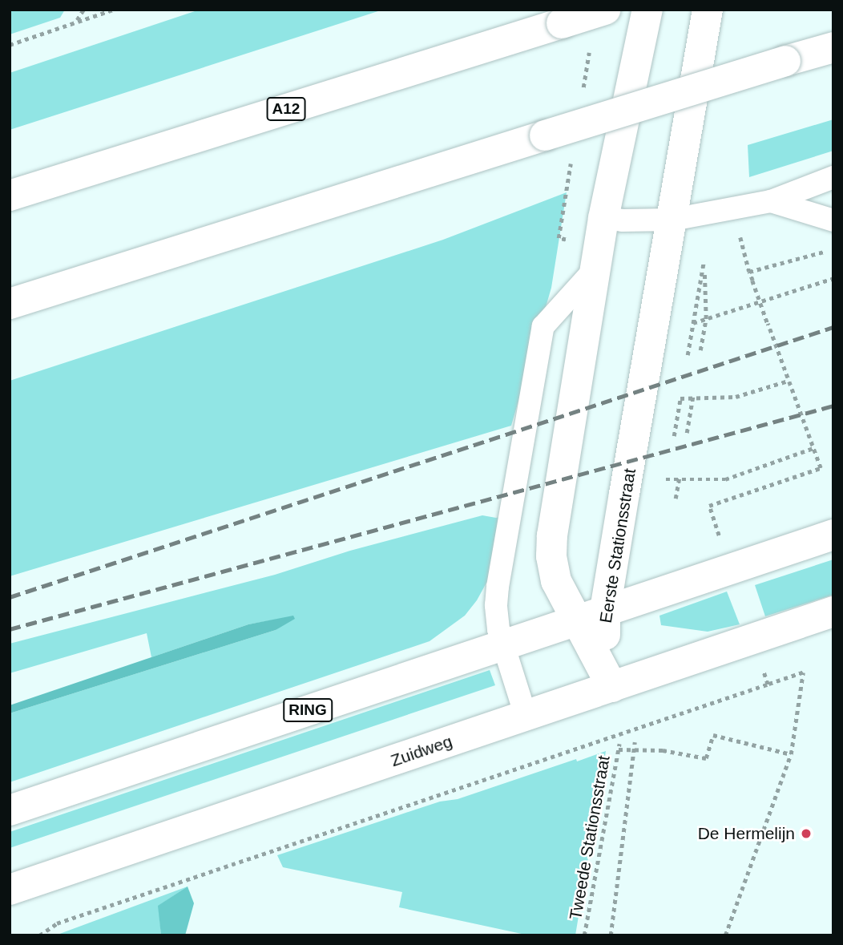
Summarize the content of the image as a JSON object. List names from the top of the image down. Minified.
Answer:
{"streets":{"main road":["A12","Eerste Stationsstraat","RING","Zuidweg"],"path":["Tweede Stationsstraat"]},"crossings":[["Eerste Stationsstraat","RING"],["Eerste Stationsstraat","Zuidweg"]],"places":["De Hermelijn"]}
